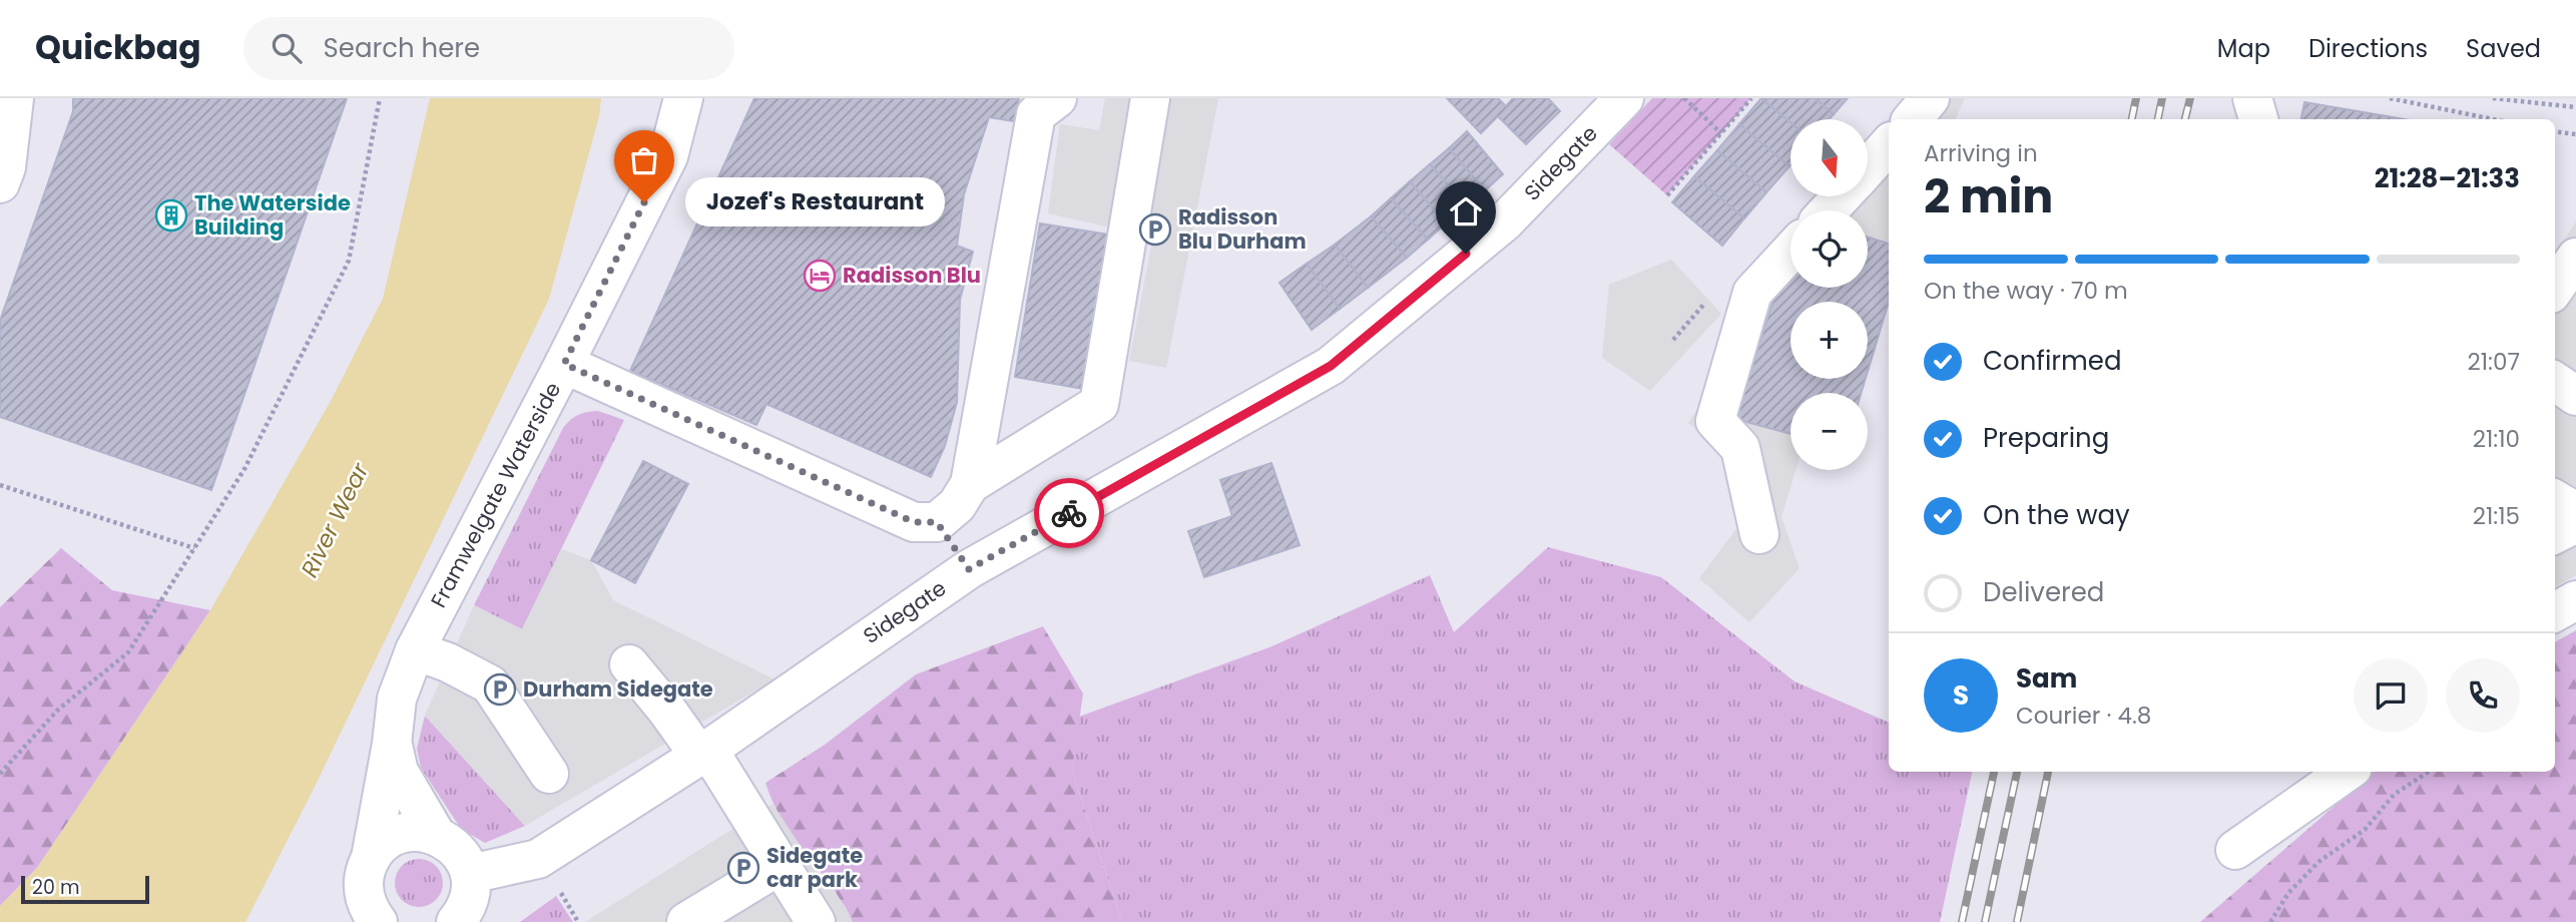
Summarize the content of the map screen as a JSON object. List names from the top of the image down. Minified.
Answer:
{"streets":{"street":["Sidegate","Framwelgate Waterside"]},"water":["River Wear"],"places":{"other":["Jozef's Restaurant"],"building":["The Waterside Building"],"parking":["Radisson Blu Durham","Durham Sidegate","Sidegate car park"],"hotel":["Radisson Blu"]},"scale_bar":"20 m","north":"bottom","page":{"header":"Quickbag","search":"Search here","nav":["Map","Directions","Saved"],"map_buttons":["+","−"],"heading":["2 min","Arriving in","21:28–21:33"],"panel":["Sam","Courier · 4.8"],"bubble":"Jozef's Restaurant","bar":"On the way · 70 m","list":[["Confirmed","21:07"],["Preparing","21:10"],["On the way","21:15"],"Delivered"],"round":"S","scale":"20 m"}}
